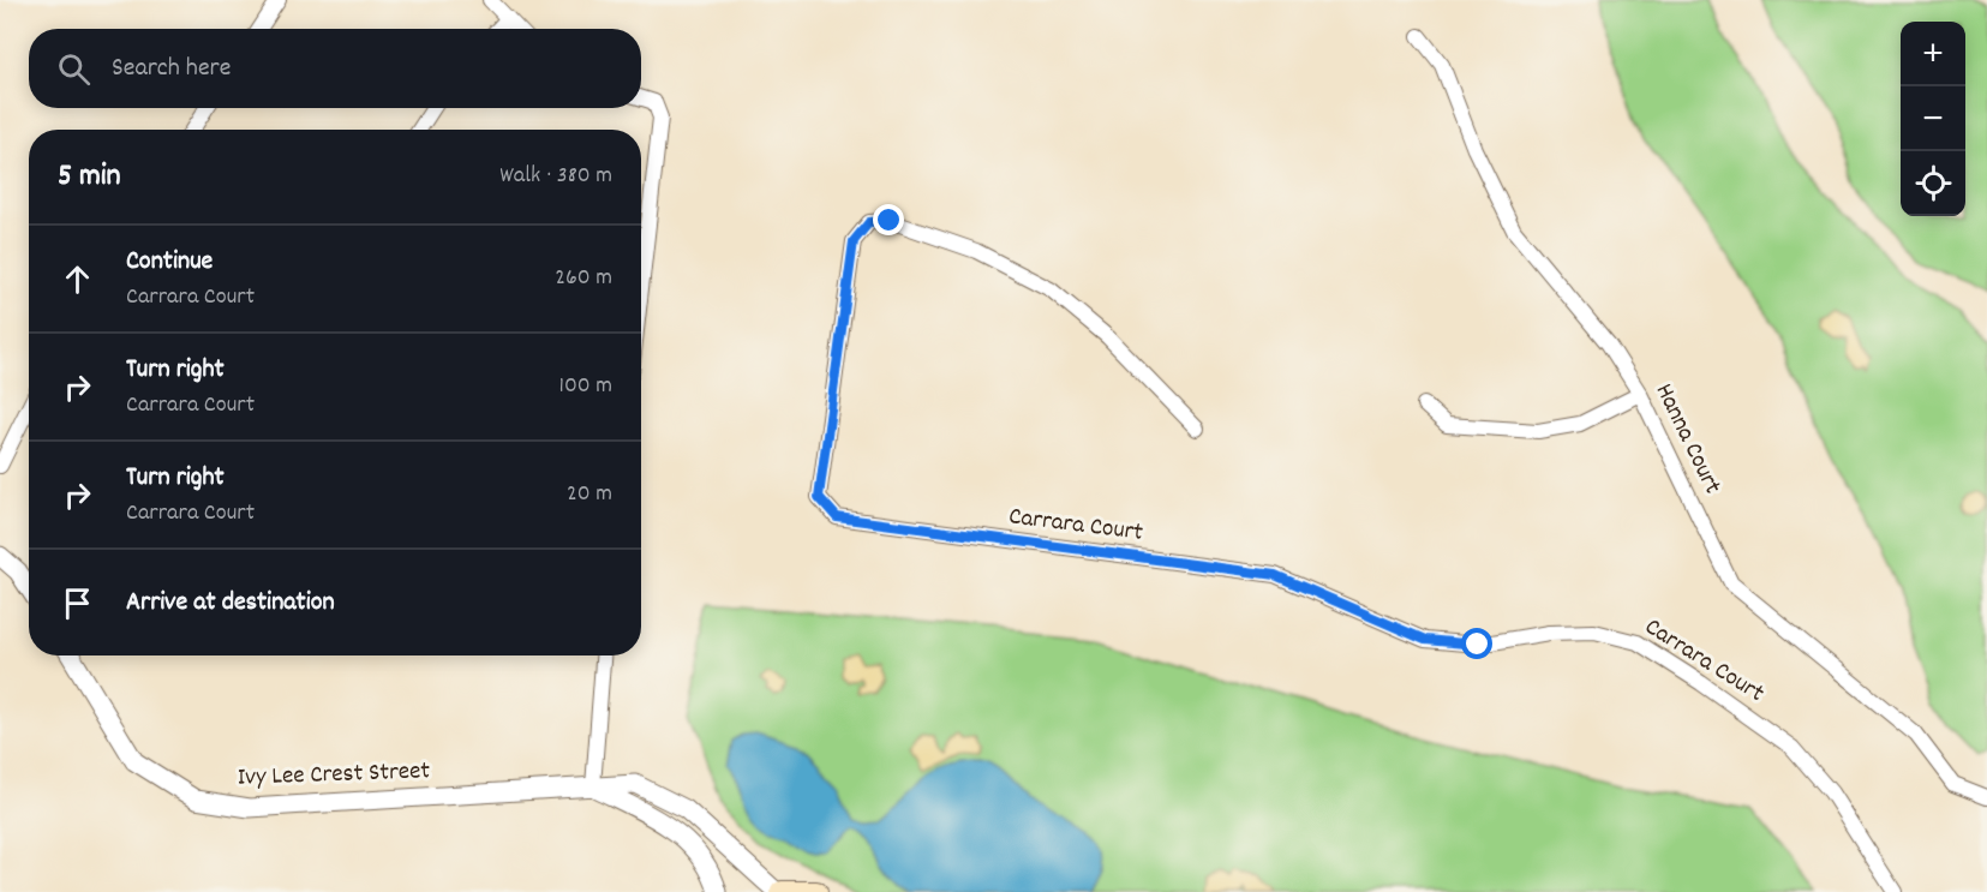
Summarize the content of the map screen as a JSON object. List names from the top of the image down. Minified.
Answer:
{"streets":{"street":["Hanna Court","Carrara Court","Ivy Lee Crest Street"]},"page":{"map_buttons":["+","−"],"search":"Search here","heading":["5 min","Walk · 380 m"],"list":[["Continue","Carrara Court","260 m"],["Turn right","Carrara Court","100 m"],["Turn right","Carrara Court","20 m"],"Arrive at destination"]}}
